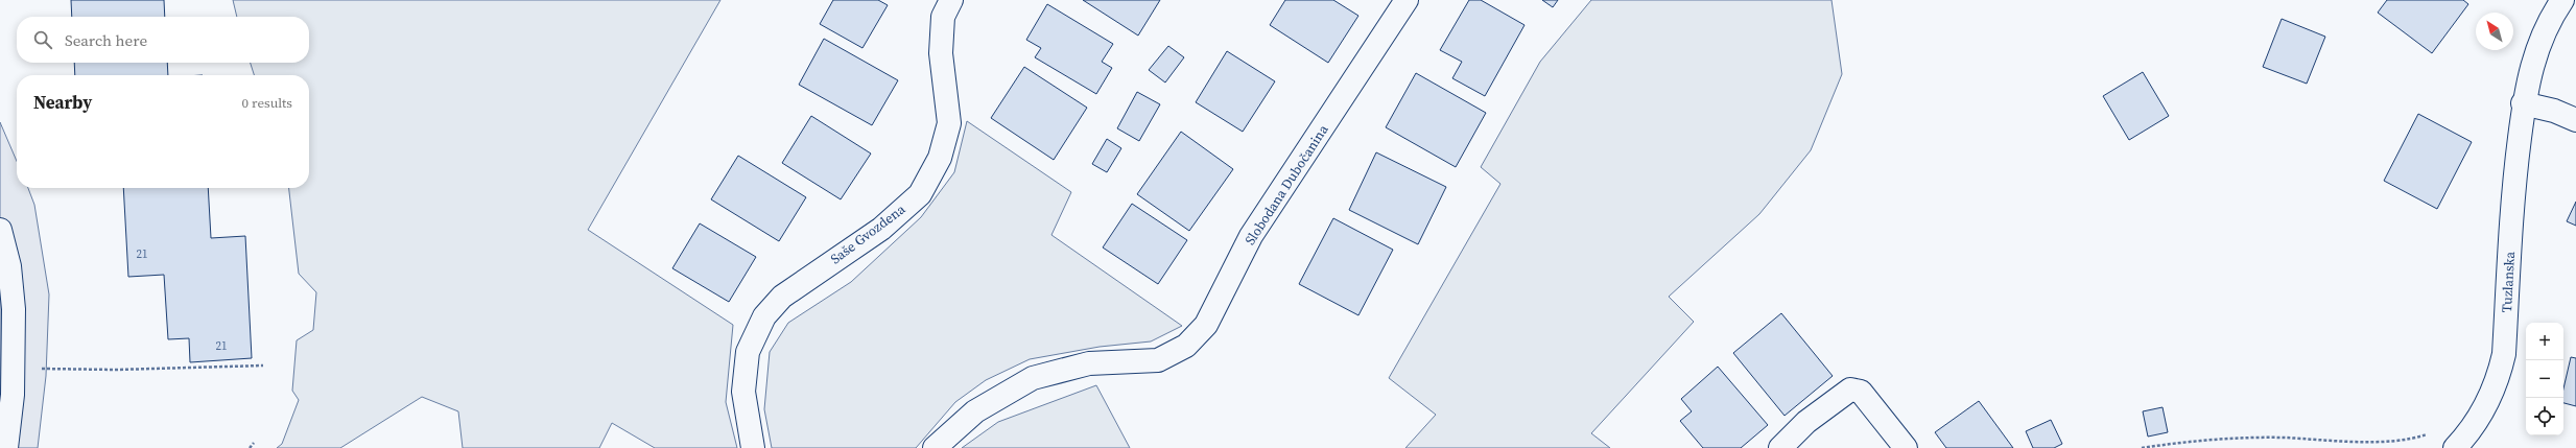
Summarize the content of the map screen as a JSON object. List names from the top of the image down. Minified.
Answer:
{"streets":{"street":["Slobodana Dubočanina","Saše Gvozdena","Tuzlanska"]},"house_numbers":["21","21"],"north":"top left","page":{"search":"Search here","heading":["Nearby","0 results"],"map_buttons":["+","−"]}}
